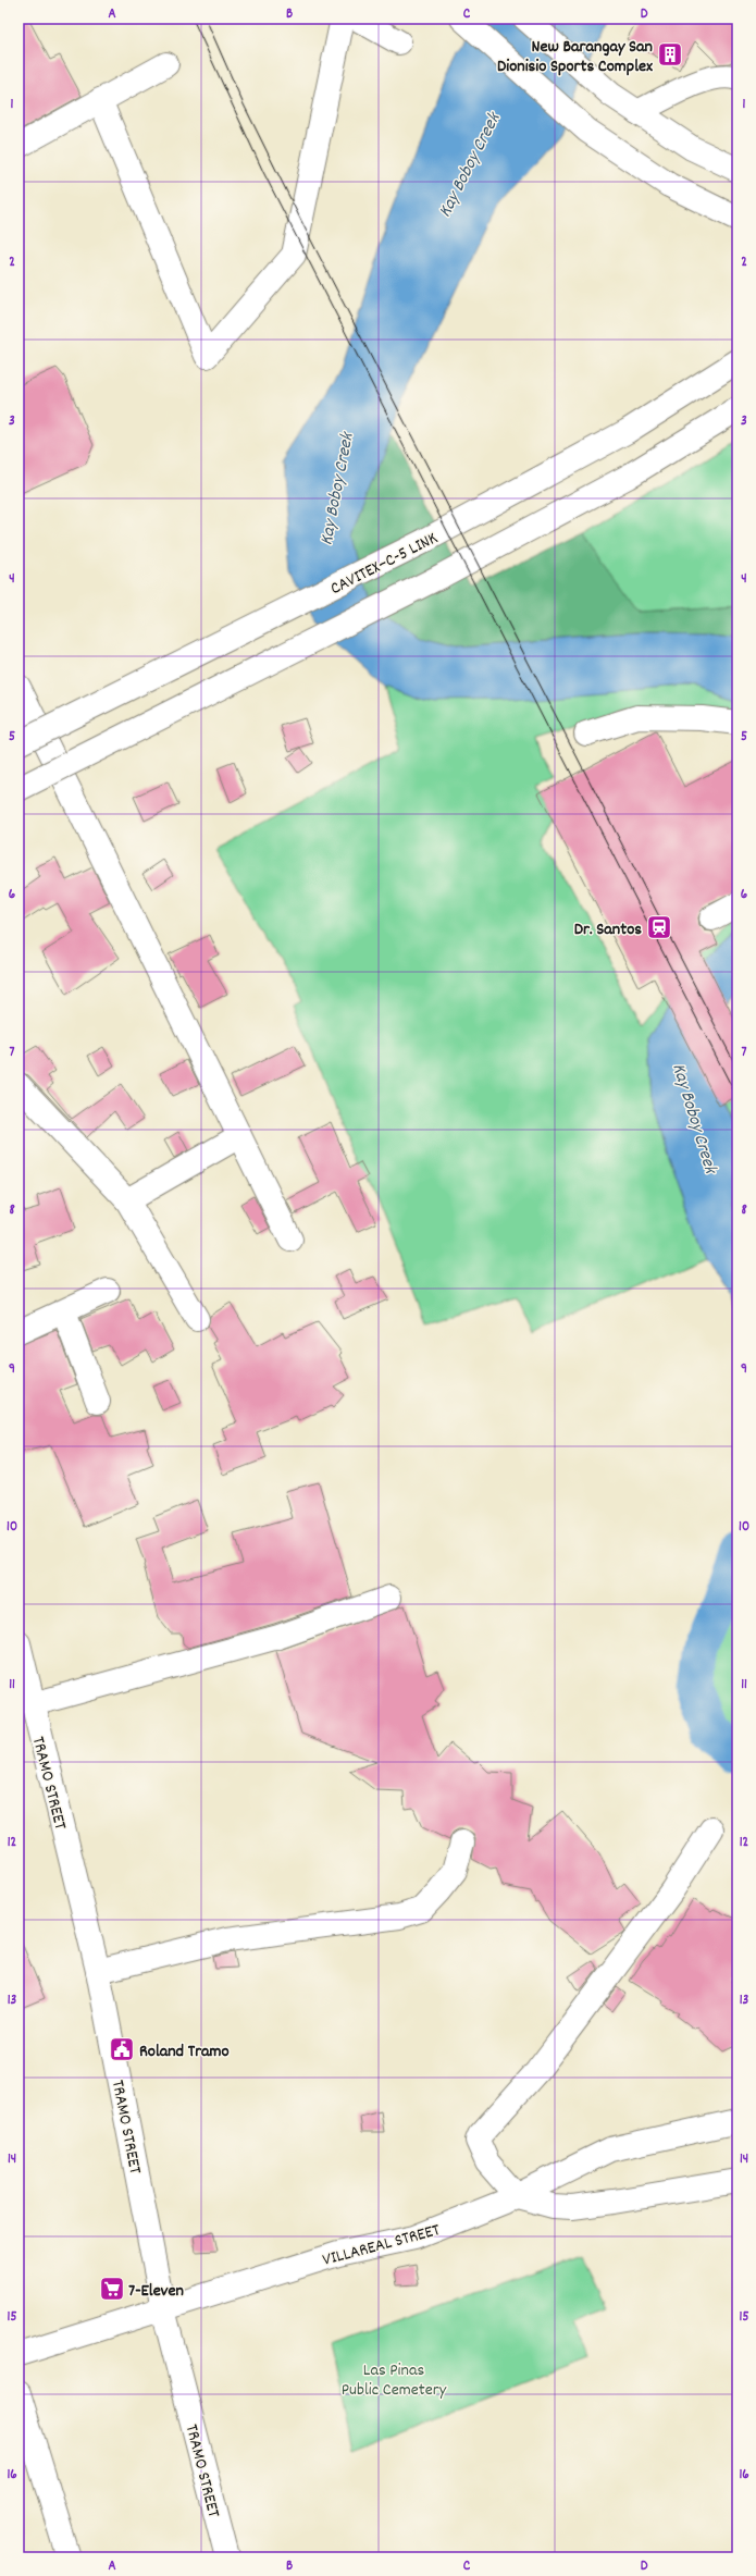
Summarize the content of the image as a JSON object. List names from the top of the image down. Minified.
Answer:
{"streets":{"main road":["CAVITEX–C-5 LINK","TRAMO STREET","VILLAREAL STREET"]},"crossings":[["TRAMO STREET","VILLAREAL STREET"]],"water":["Kay Boboy Creek"],"parks":["Las Pinas Public Cemetery"],"places":{"building":["New Barangay San Dionisio Sports Complex"],"station":["Dr. Santos"],"public building":["Roland Tramo"],"supermarket":["7-Eleven"]},"grid":{"columns":["A","B","C","D"],"rows":["1","2","3","4","5","6","7","8","9","10","11","12","13","14","15","16"]}}
